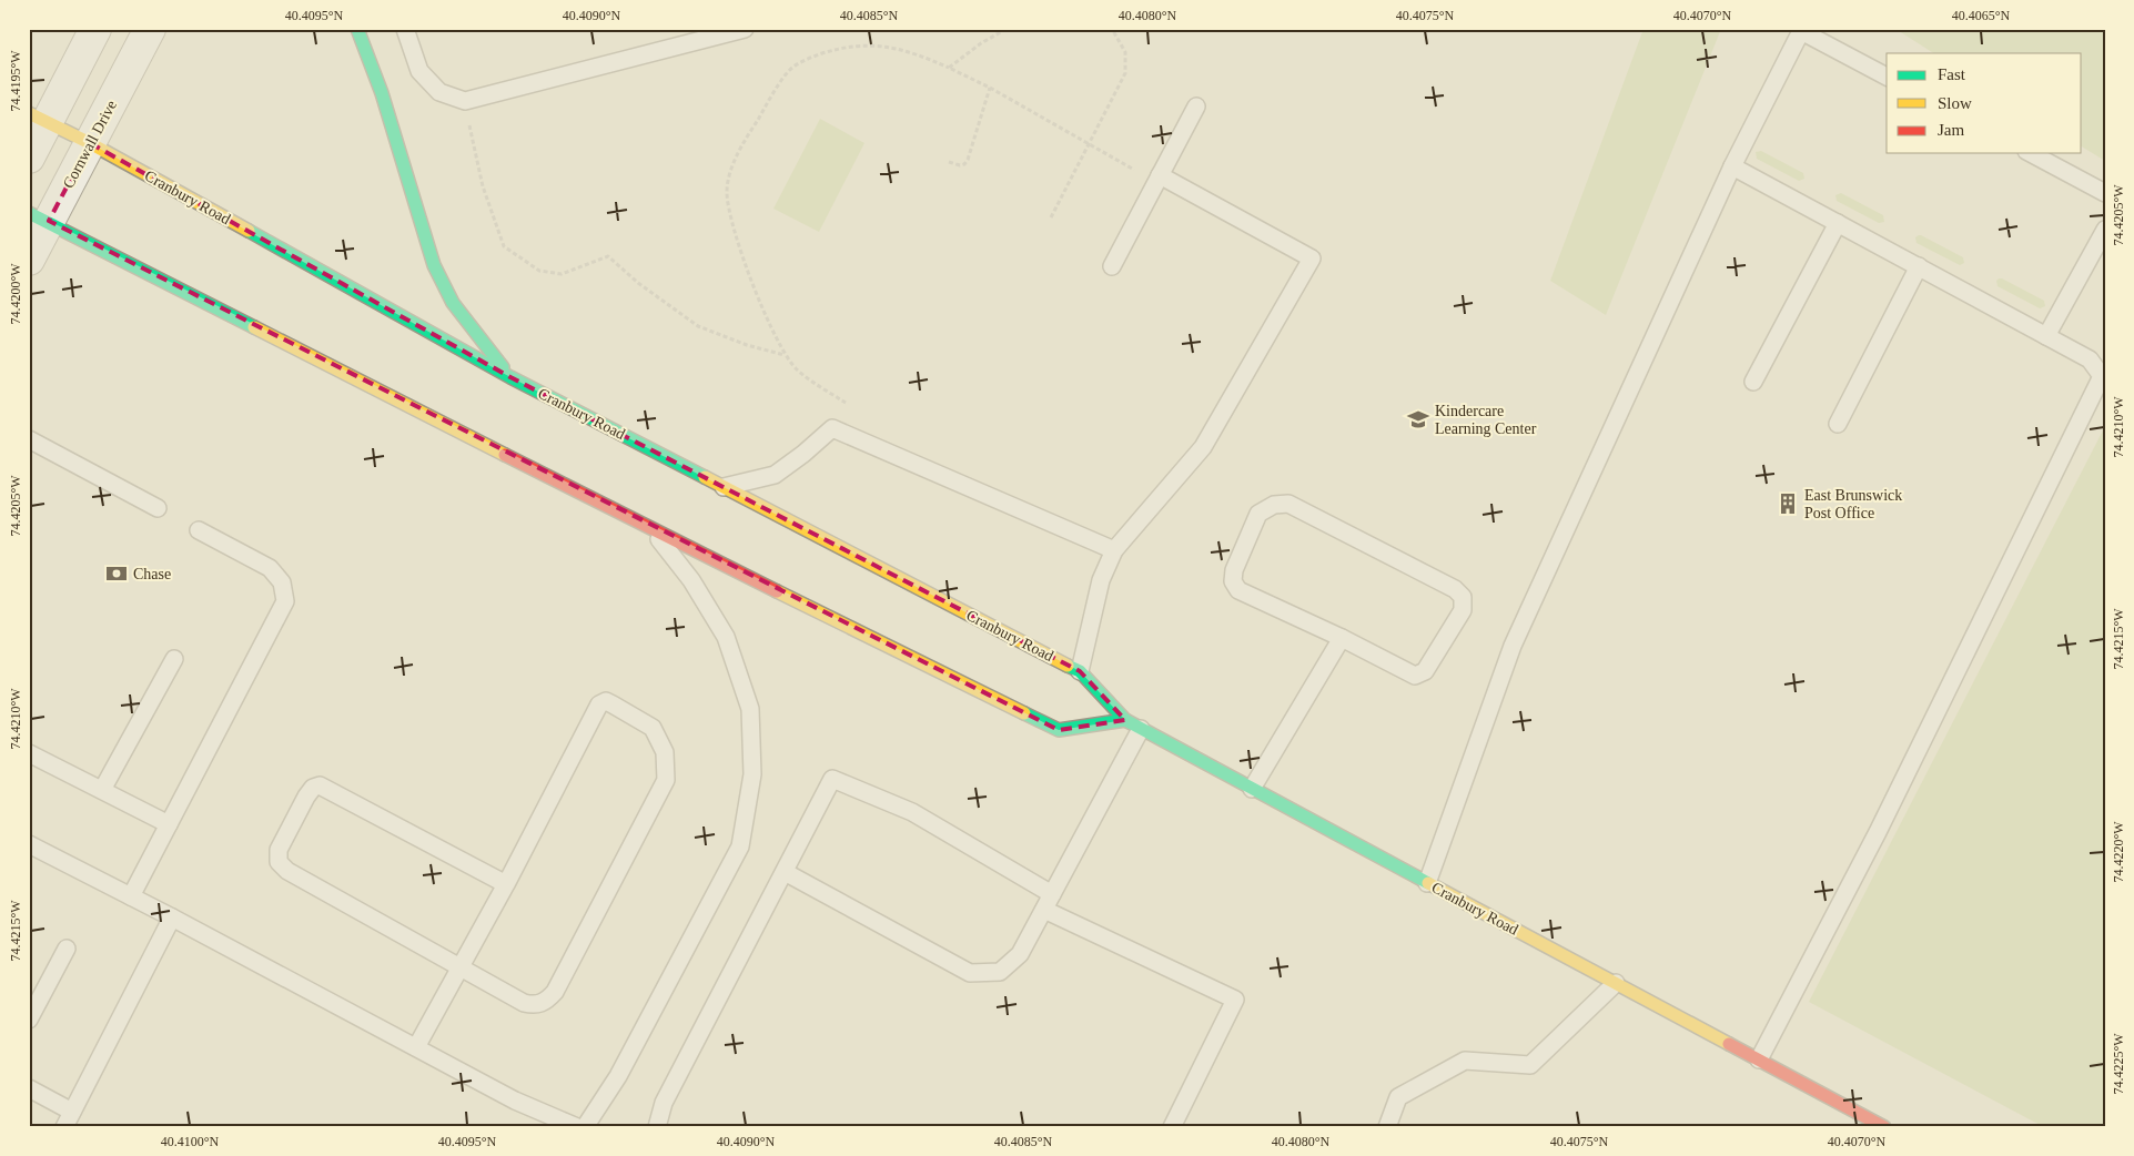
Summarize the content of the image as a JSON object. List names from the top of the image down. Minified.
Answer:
{"streets":{"main road":["Cranbury Road"],"street":["Cornwall Drive"]},"crossings":[["Cornwall Drive","Cranbury Road"]],"places":{"school or university":["Kindercare Learning Center"],"building":["East Brunswick Post Office"],"bank":["Chase"]},"legend":["Fast","Slow","Jam"],"coordinates":["40.4095°N","40.4090°N","40.4085°N","40.4080°N","40.4075°N","40.4070°N","40.4065°N","74.4195°W","74.4205°W","74.4200°W","74.4210°W","74.4215°W","74.4220°W","74.4225°W","40.4100°N"]}
